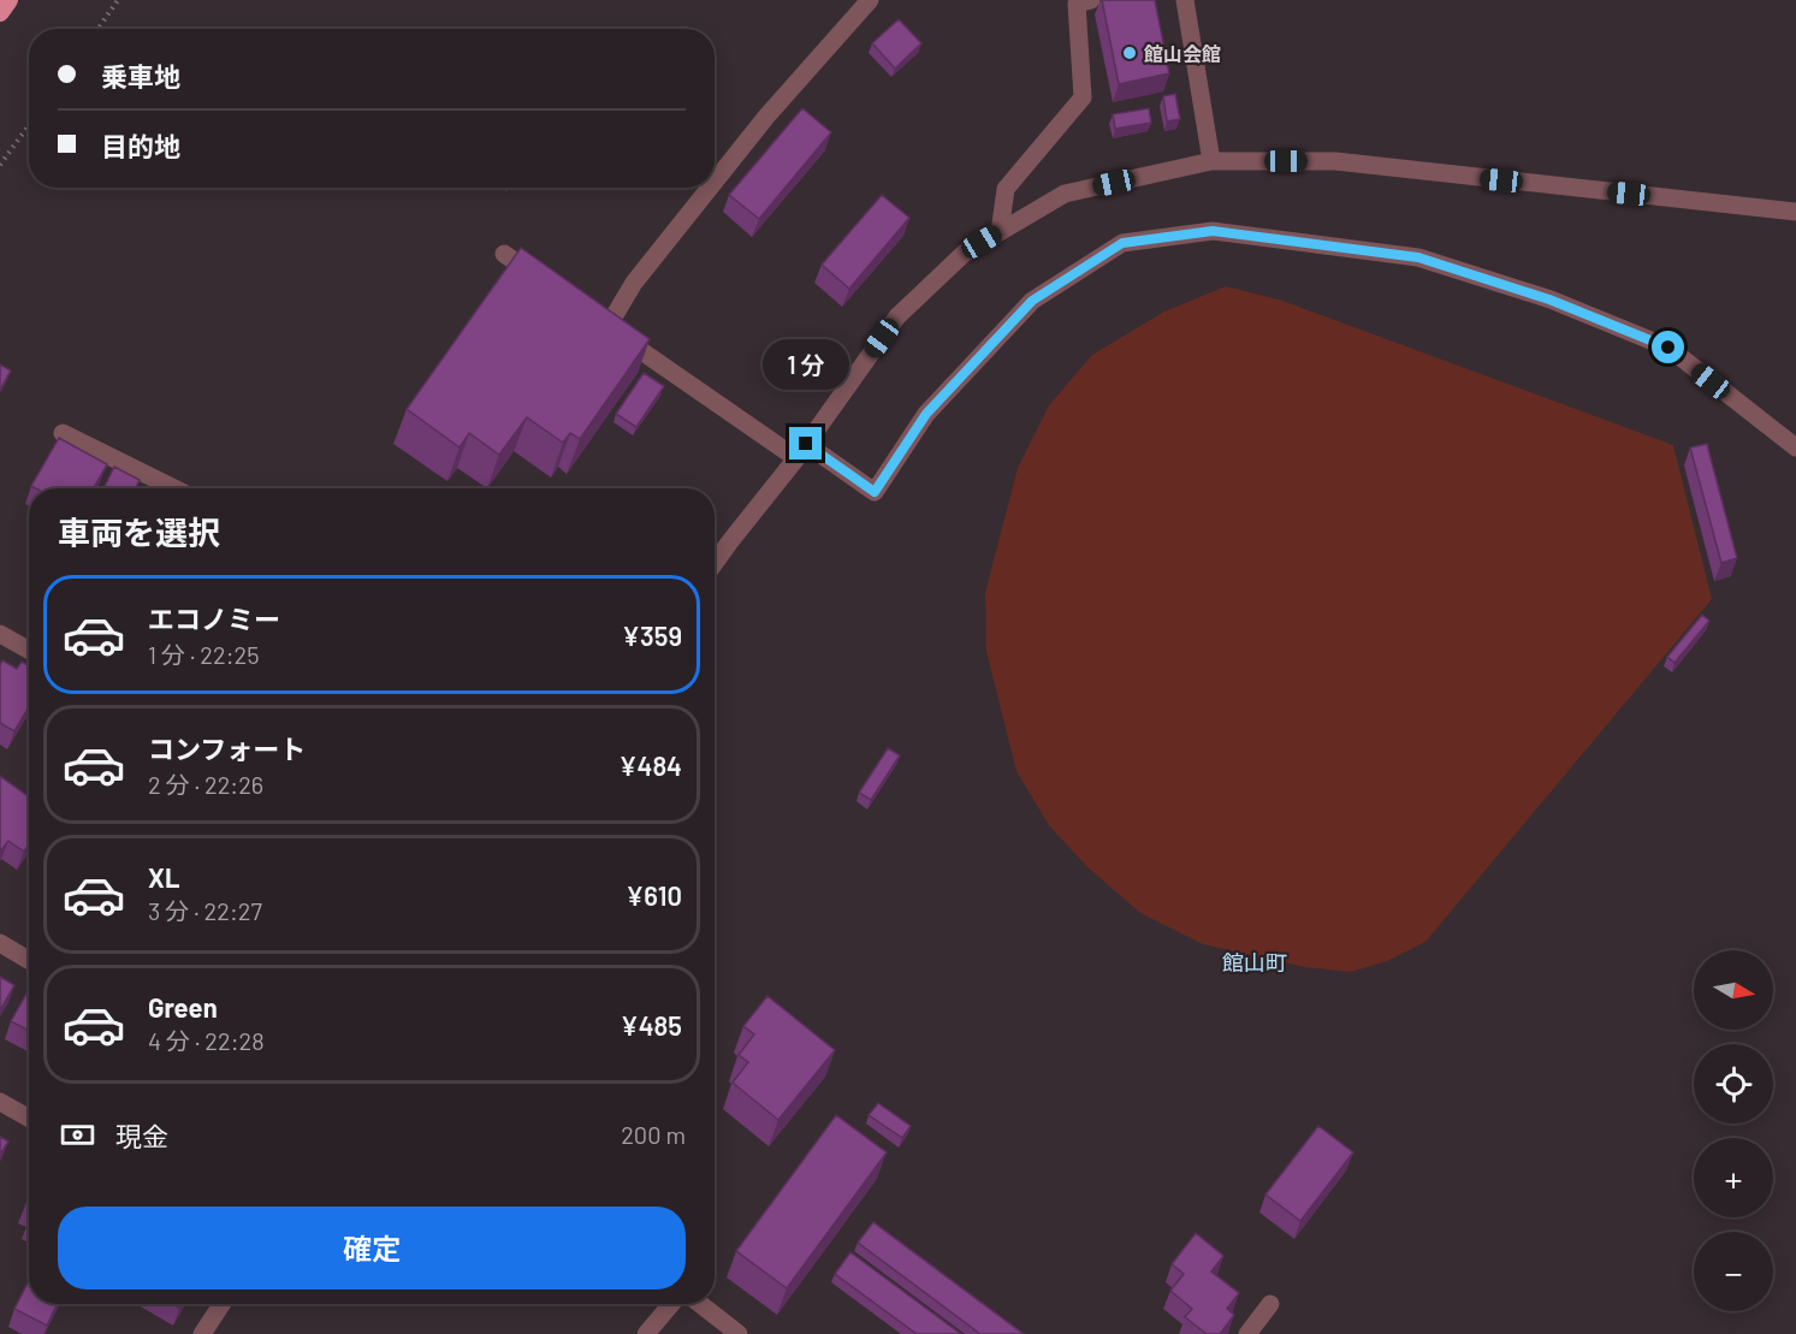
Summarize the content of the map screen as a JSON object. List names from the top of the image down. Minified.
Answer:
{"districts":["館山町"],"places":["館山会館"],"north":"right","page":{"banner":["乗車地","目的地"],"bubble":"1 分","heading":"車両を選択","list":[{"name":"エコノミー","note":"1 分 · 22:25","value":"¥359"},{"name":"コンフォート","note":"2 分 · 22:26","value":"¥484"},{"name":"XL","note":"3 分 · 22:27","value":"¥610"},{"name":"Green","note":"4 分 · 22:28","value":"¥485"}],"map_buttons":["+","−"],"pay":["現金","200 m"],"buttons":"確定"}}
